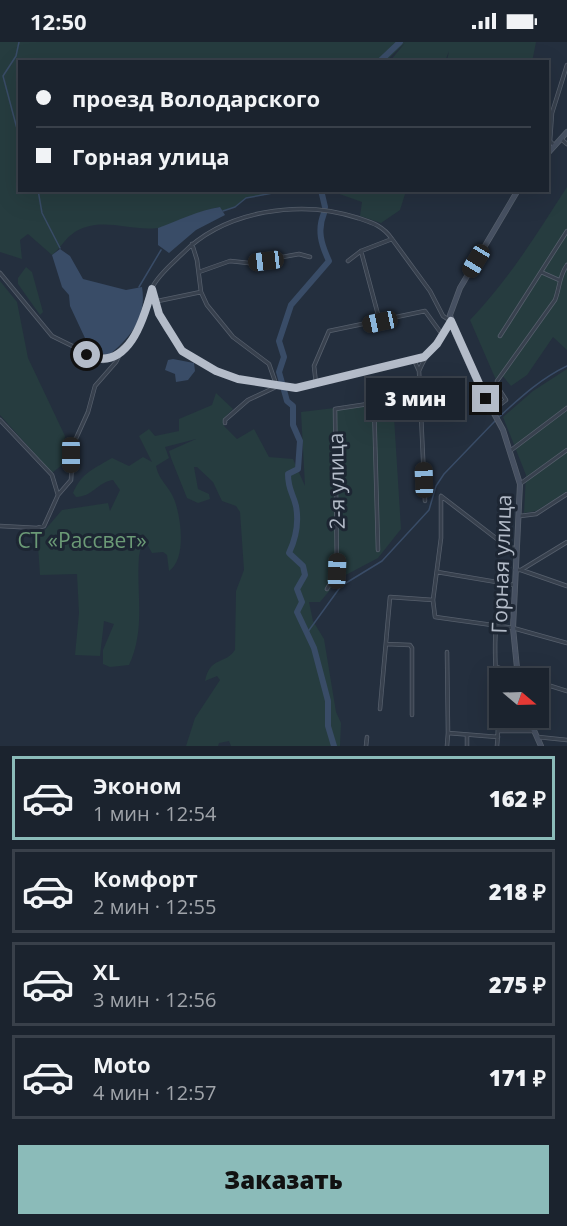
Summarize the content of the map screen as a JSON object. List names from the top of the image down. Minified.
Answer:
{"streets":{"street":["2-я улица","Горная улица"]},"parks":["СТ «Рассвет»"],"north":"right","page":{"status":"12:50","banner":["проезд Володарского","Горная улица"],"bubble":"3 мин","list":[{"name":"Эконом","note":"1 мин · 12:54","value":"162 ₽"},{"name":"Комфорт","note":"2 мин · 12:55","value":"218 ₽"},{"name":"XL","note":"3 мин · 12:56","value":"275 ₽"},{"name":"Moto","note":"4 мин · 12:57","value":"171 ₽"}],"buttons":"Заказать"}}
